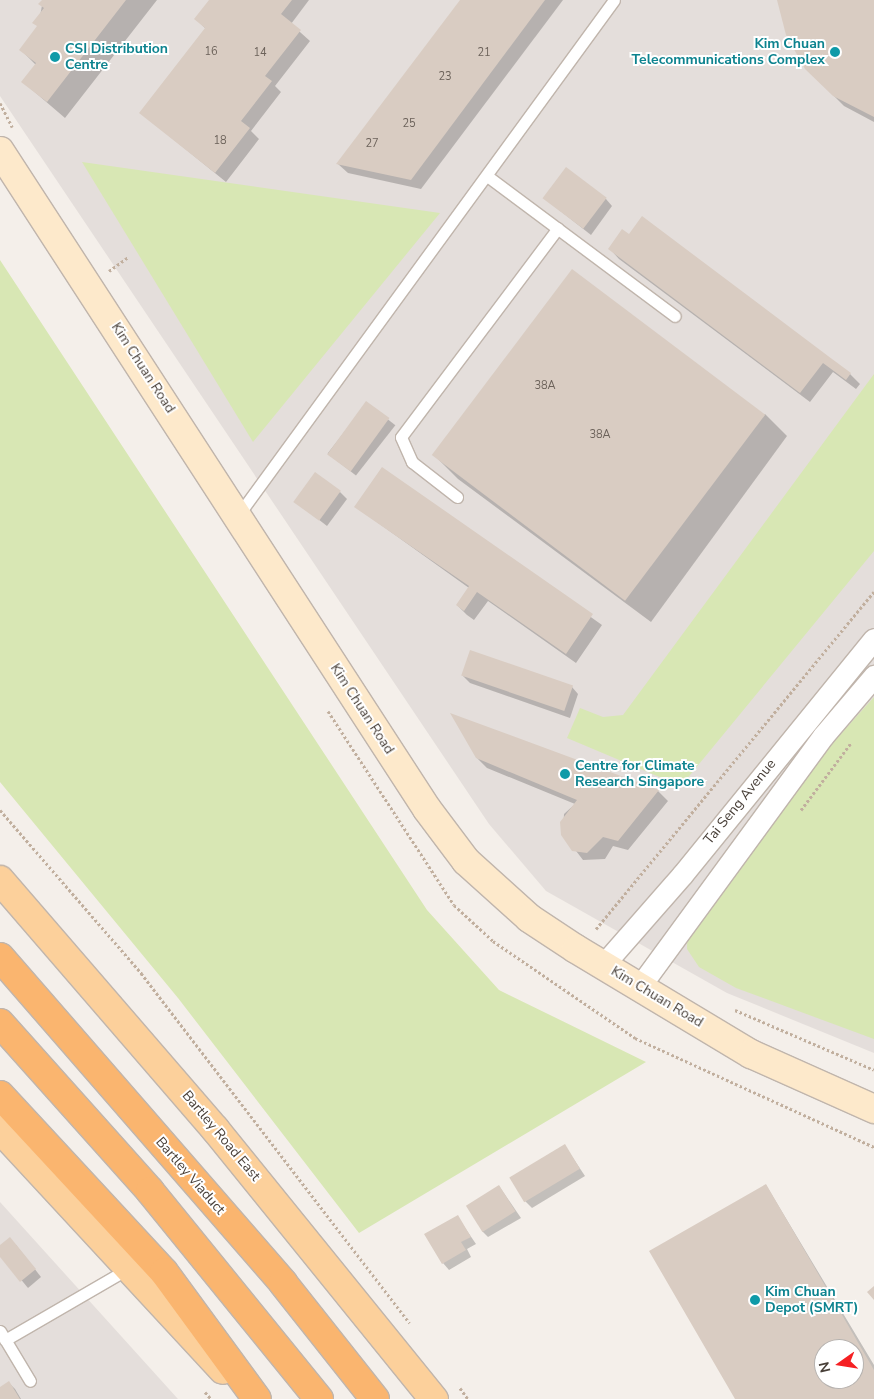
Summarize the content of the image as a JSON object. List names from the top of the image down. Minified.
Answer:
{"streets":{"highway":["Bartley Viaduct"],"main road":["Kim Chuan Road","Bartley Road East"],"street":["Tai Seng Avenue"]},"crossings":[["Kim Chuan Road","Tai Seng Avenue"]],"places":["Kim Chuan Telecommunications Complex","CSI Distribution Centre","Centre for Climate Research Singapore","Kim Chuan Depot (SMRT)"],"house_numbers":["16","14","21","23","25","18","27","38A","38A"],"north":"left"}
